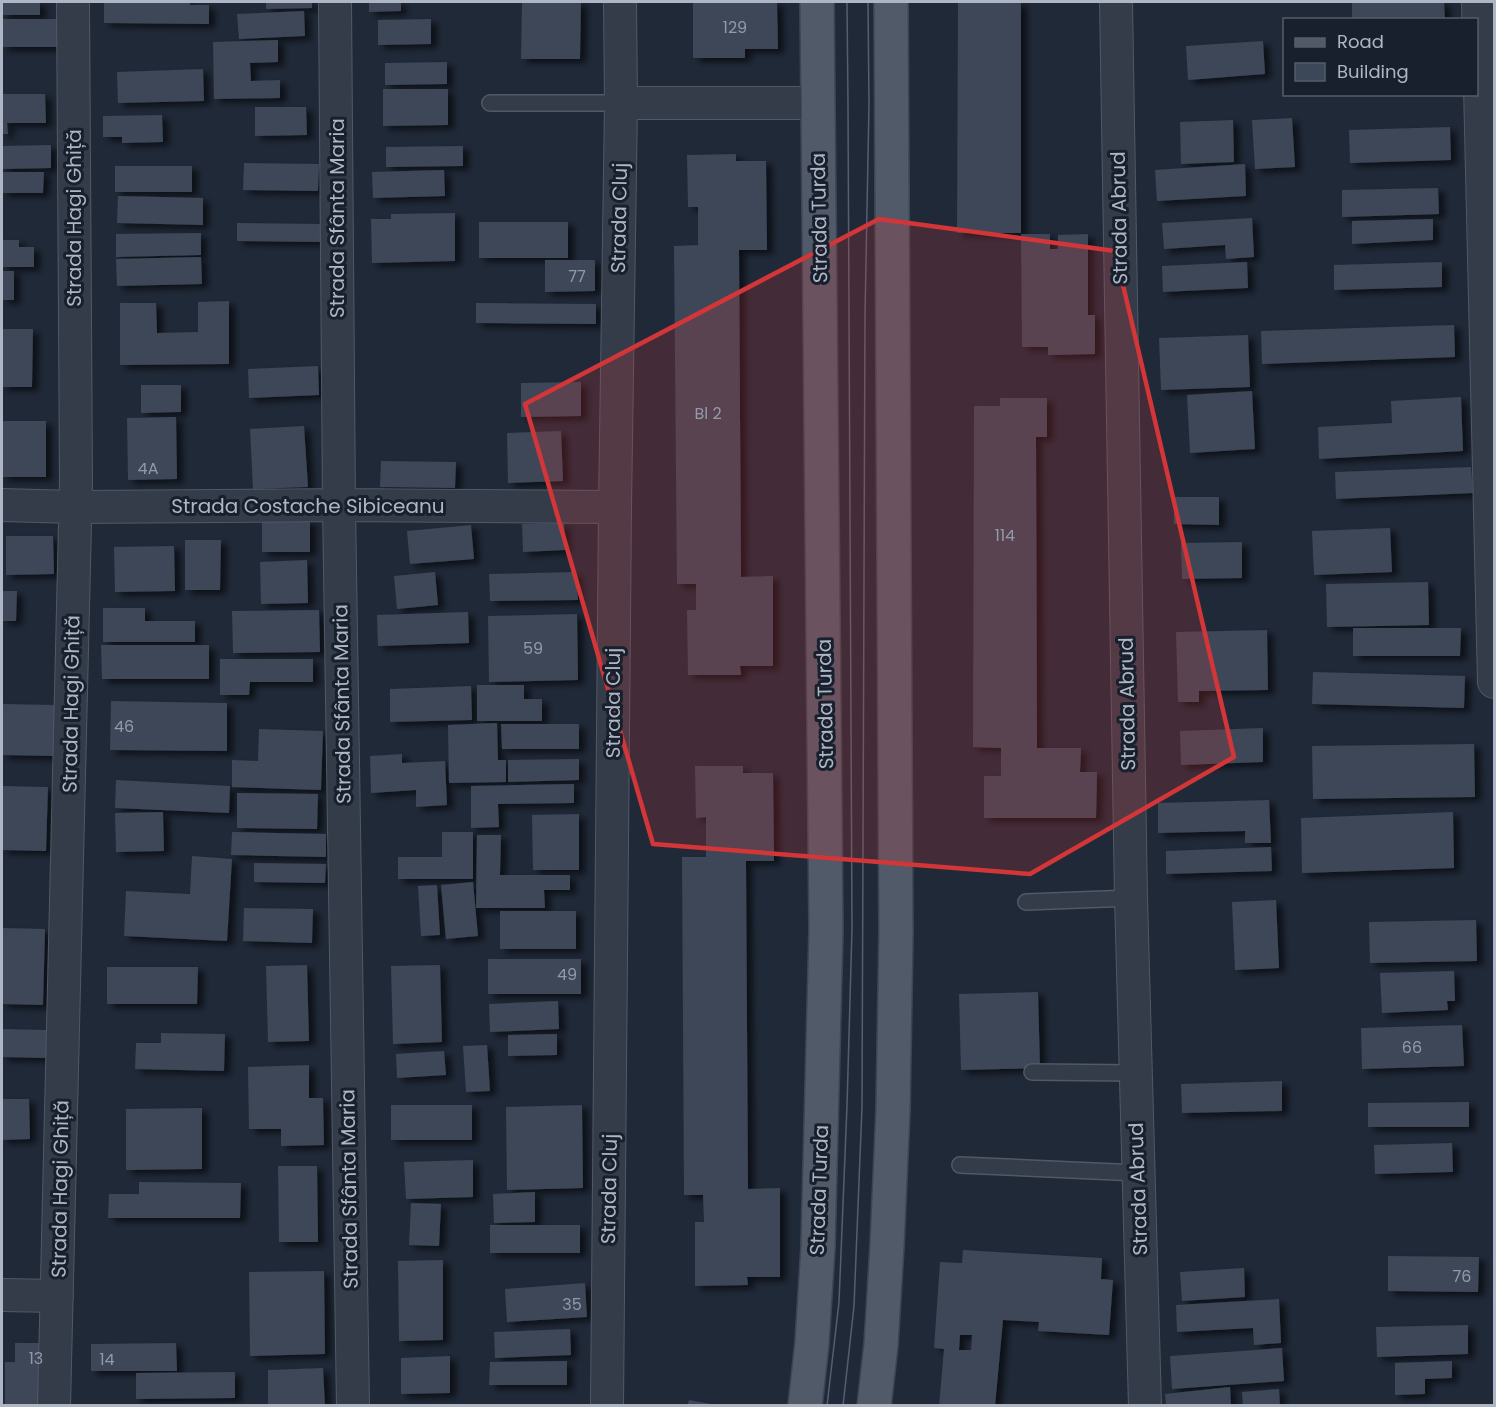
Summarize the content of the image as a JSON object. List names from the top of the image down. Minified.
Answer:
{"streets":{"main road":["Strada Turda"],"street":["Strada Hagi Ghiță","Strada Sfânta Maria","Strada Cluj","Strada Abrud","Strada Costache Sibiceanu"]},"crossings":[["Strada Hagi Ghiță","Strada Costache Sibiceanu"],["Strada Sfânta Maria","Strada Costache Sibiceanu"],["Strada Cluj","Strada Costache Sibiceanu"]],"house_numbers":["129","77","Bl 2","4A","114","59","46","49","66","76","35","13","14"],"legend":["Road","Building"]}
